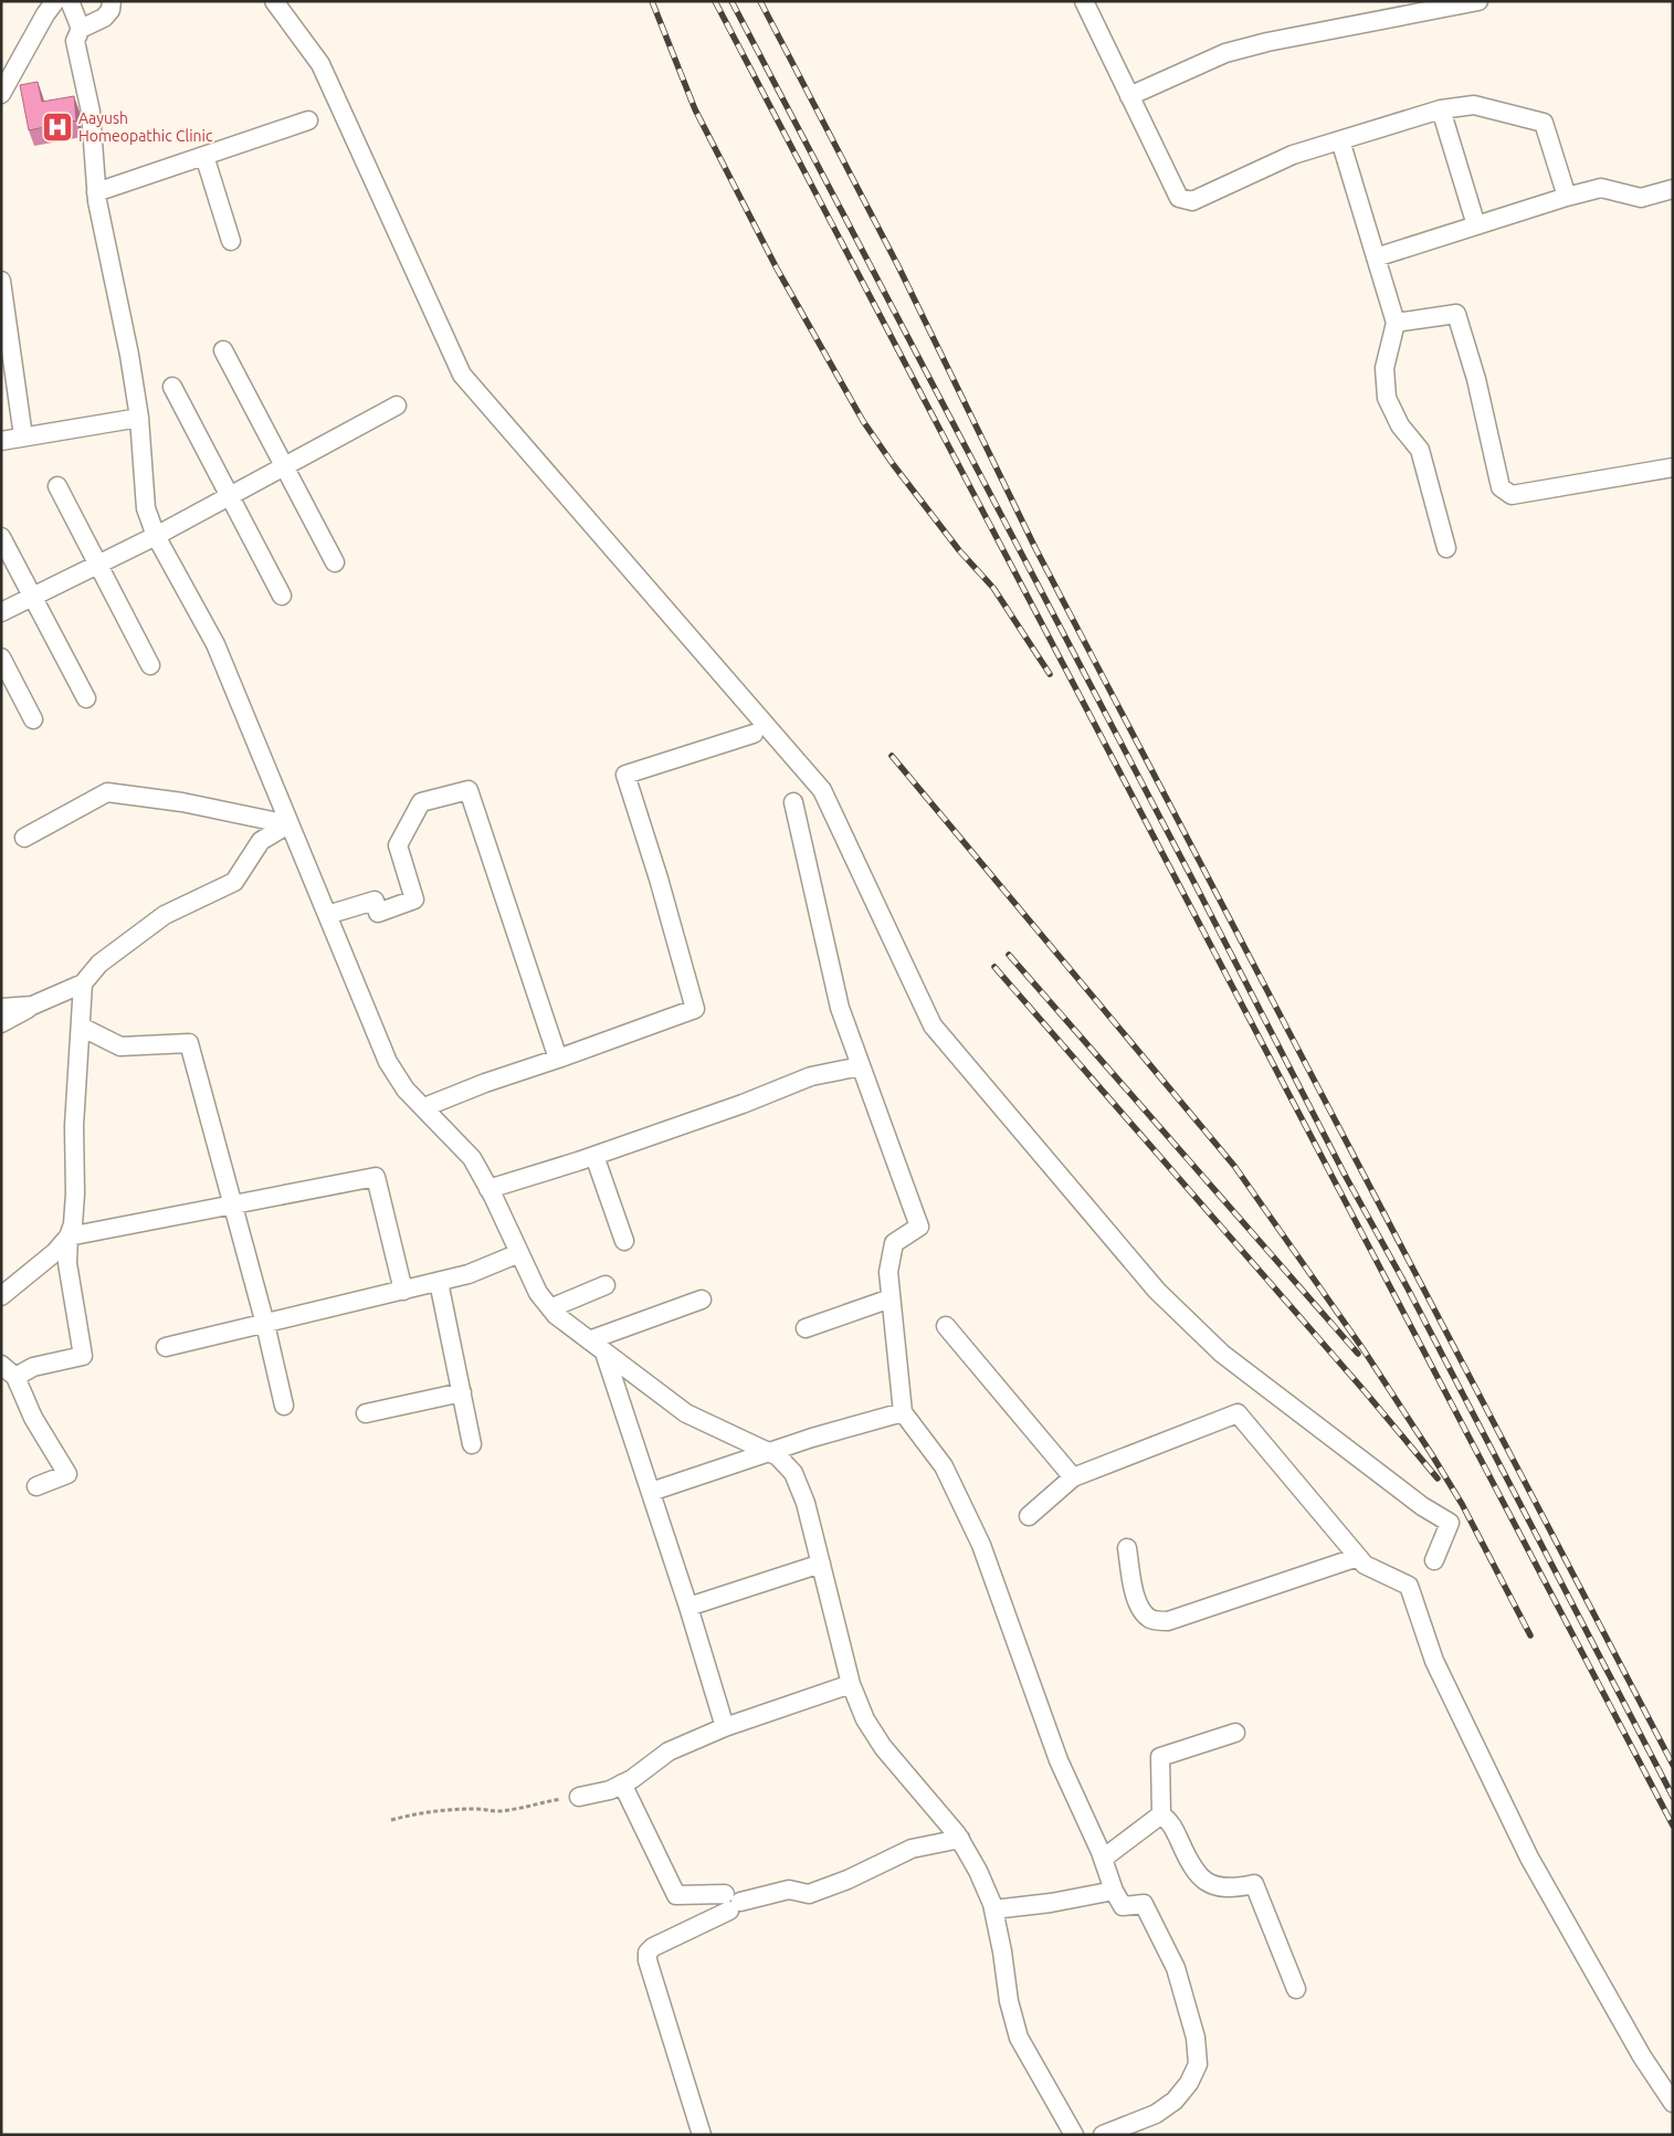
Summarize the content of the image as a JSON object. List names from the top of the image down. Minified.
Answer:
{"places":{"hospital":["Aayush Homeopathic Clinic"]}}
